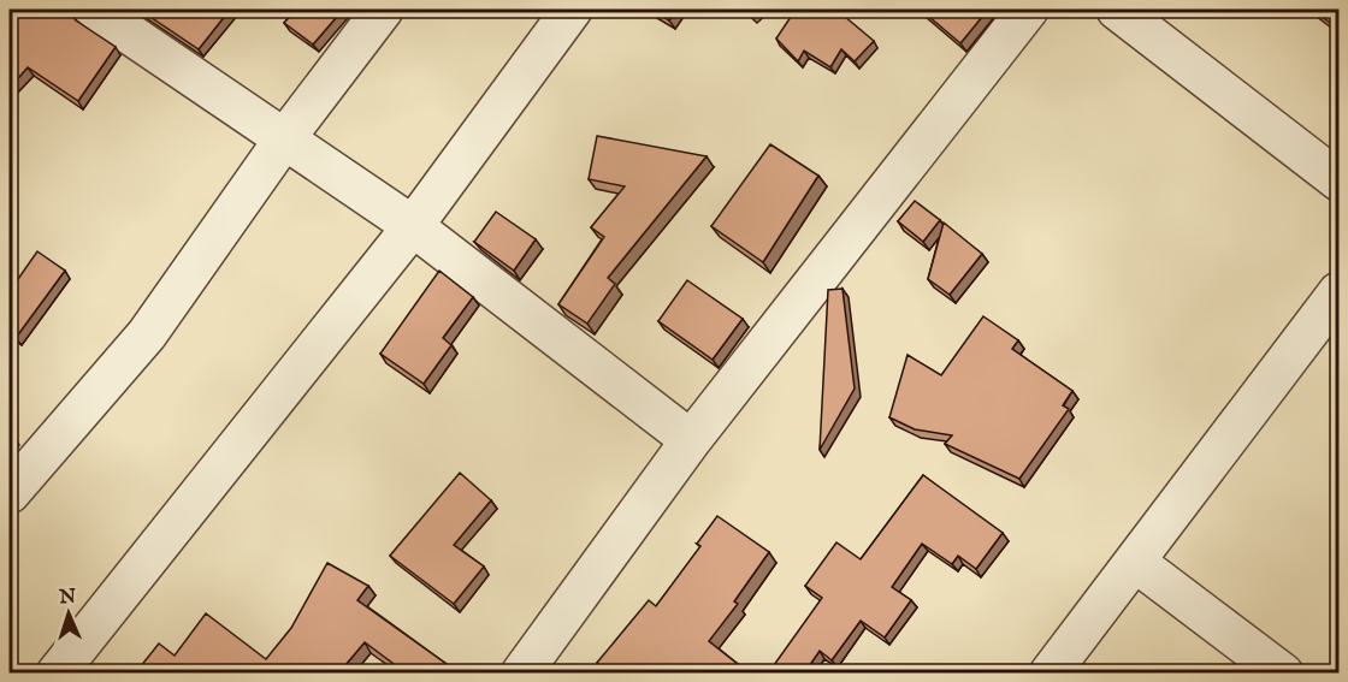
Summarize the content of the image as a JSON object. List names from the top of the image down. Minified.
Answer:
{"north":"top"}
